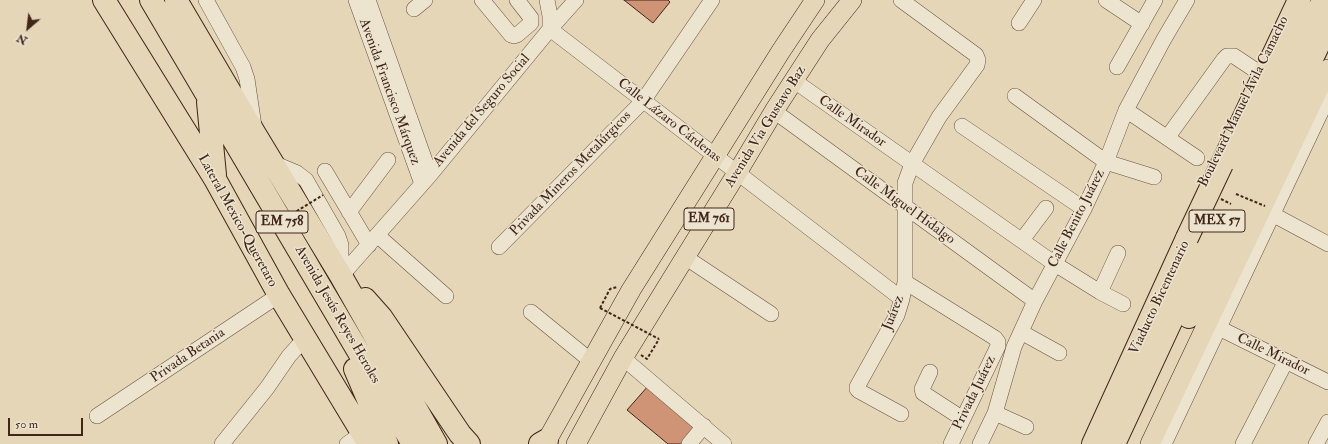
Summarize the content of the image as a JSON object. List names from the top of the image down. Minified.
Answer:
{"streets":{"highway":["Boulevard Manuel Ávila Camacho","Lateral Mexico-Queretaro","MEX 57","EM 758","Viaducto Bicentenario","Avenida Jesús Reyes Heroles"],"main road":["Avenida Via Gustavo Baz","EM 761"],"street":["Avenida Francisco Márquez","Avenida del Seguro Social","Calle Lázaro Cárdenas","Calle Mirador","Privada Mineros Metalúrgicos","Calle Miguel Hidalgo","Calle Benito Juárez","Juárez","Privada Betania","Privada Juárez"]},"crossings":[["Avenida Francisco Márquez","Avenida del Seguro Social"],["Avenida del Seguro Social","Calle Lázaro Cárdenas"],["Avenida del Seguro Social","Avenida Jesús Reyes Heroles"],["Calle Lázaro Cárdenas","Avenida Via Gustavo Baz"],["Calle Lázaro Cárdenas","Privada Mineros Metalúrgicos"],["Calle Lázaro Cárdenas","Juárez"],["Calle Mirador","Avenida Via Gustavo Baz"],["Calle Mirador","Calle Benito Juárez"],["Calle Mirador","Juárez"],["Avenida Via Gustavo Baz","Calle Miguel Hidalgo"],["Calle Miguel Hidalgo","Calle Benito Juárez"],["Calle Miguel Hidalgo","Juárez"],["Lateral Mexico-Queretaro","Privada Betania"],["Juárez","Privada Juárez"]],"scale_bar":"50 m","north":"bottom left"}
